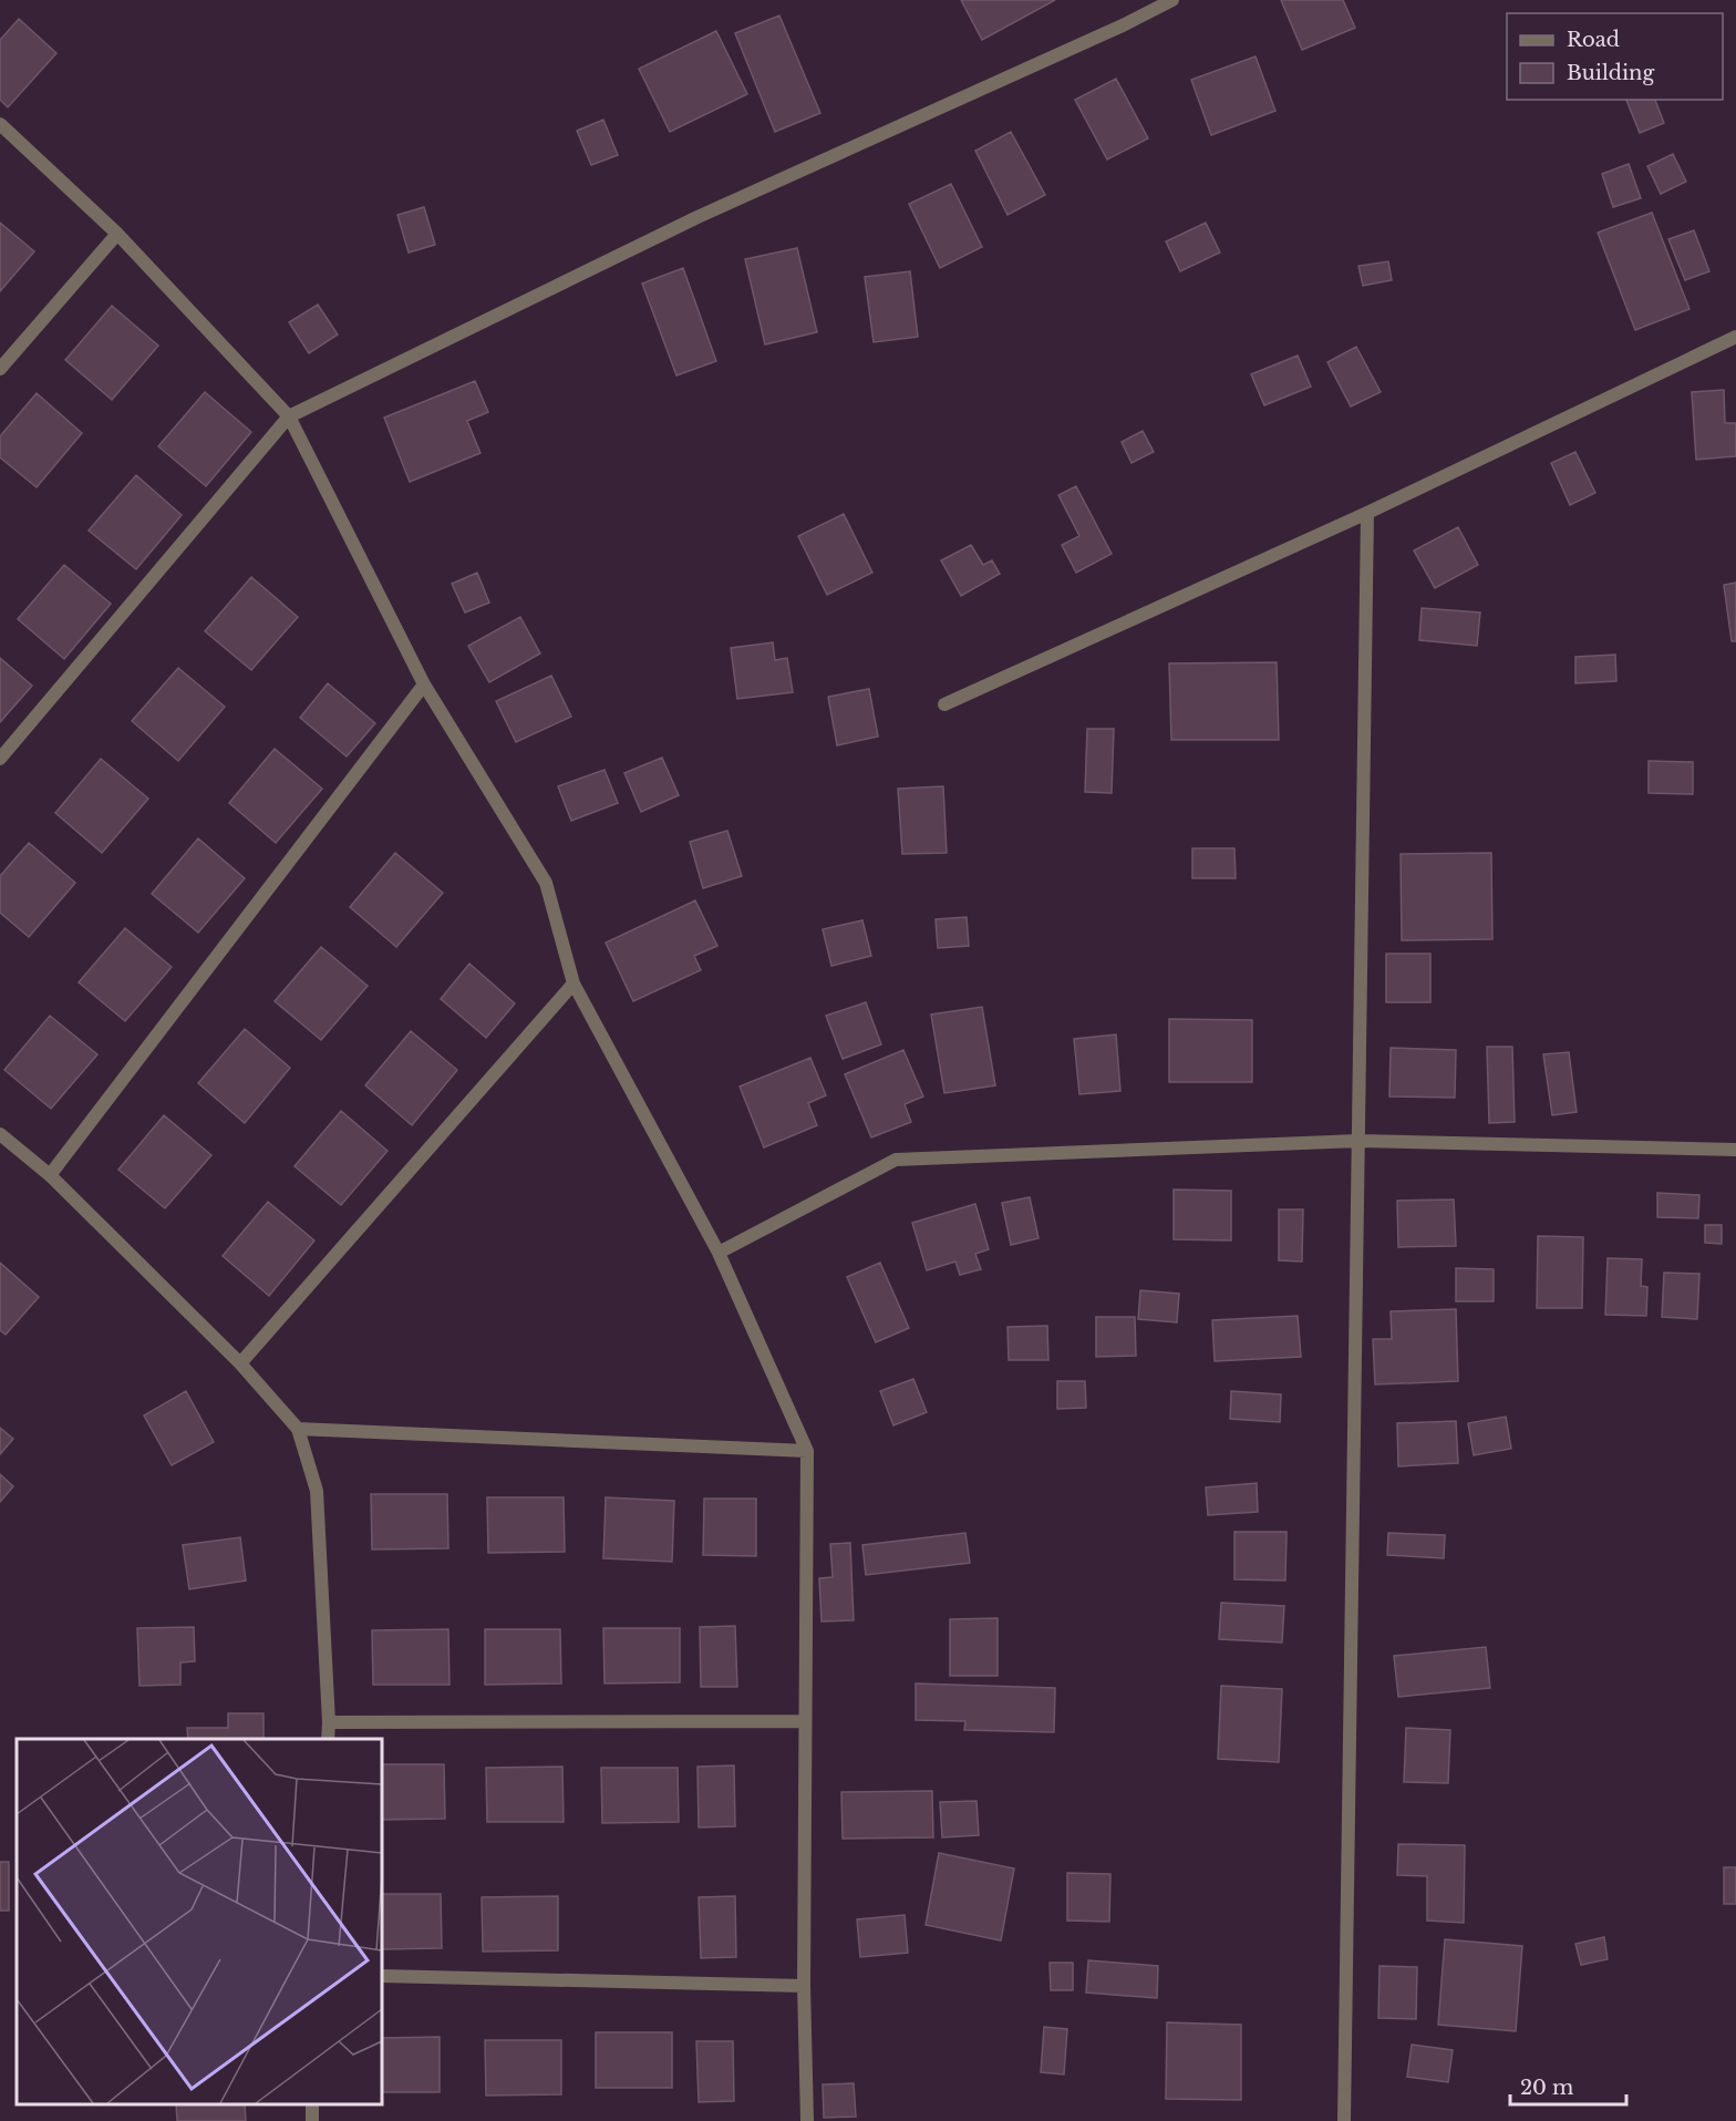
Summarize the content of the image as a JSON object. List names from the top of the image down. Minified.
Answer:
{"legend":["Road","Building"],"scale_bar":"20 m"}
